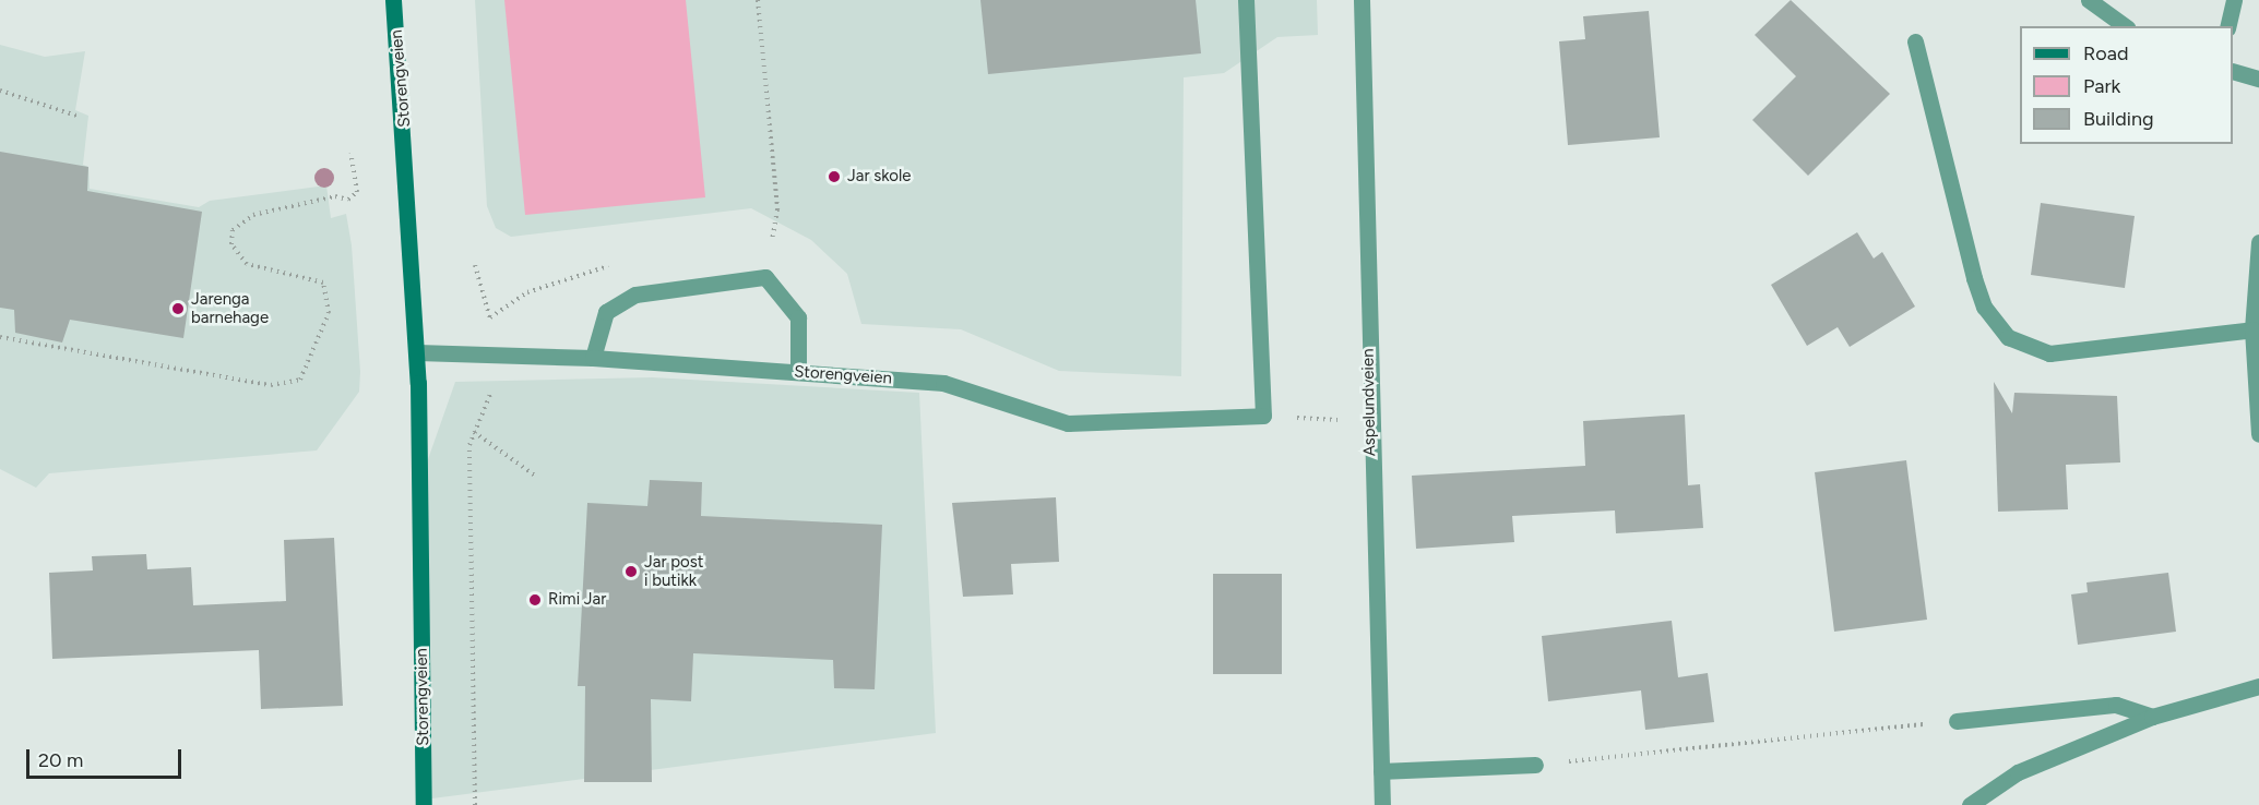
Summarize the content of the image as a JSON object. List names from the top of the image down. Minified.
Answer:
{"streets":{"main road":["Storengveien"],"street":["Aspelundveien"]},"places":["Jar skole","Jarenga barnehage","Jar post i butikk","Rimi Jar"],"legend":["Road","Park","Building"],"scale_bar":"20 m"}
